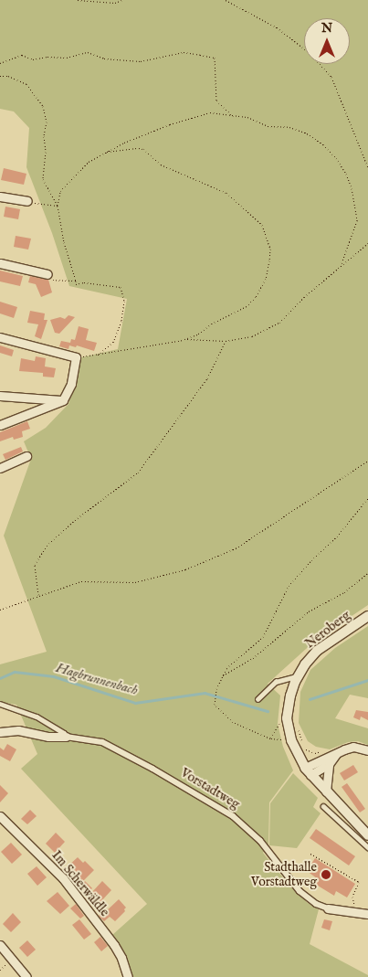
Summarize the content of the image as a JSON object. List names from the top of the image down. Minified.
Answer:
{"streets":{"street":["Neroberg","Vorstadtweg","Im Scherwäldle"]},"water":["Hagbrunnenbach"],"places":["Stadthalle Vorstadtweg"],"north":"top"}
